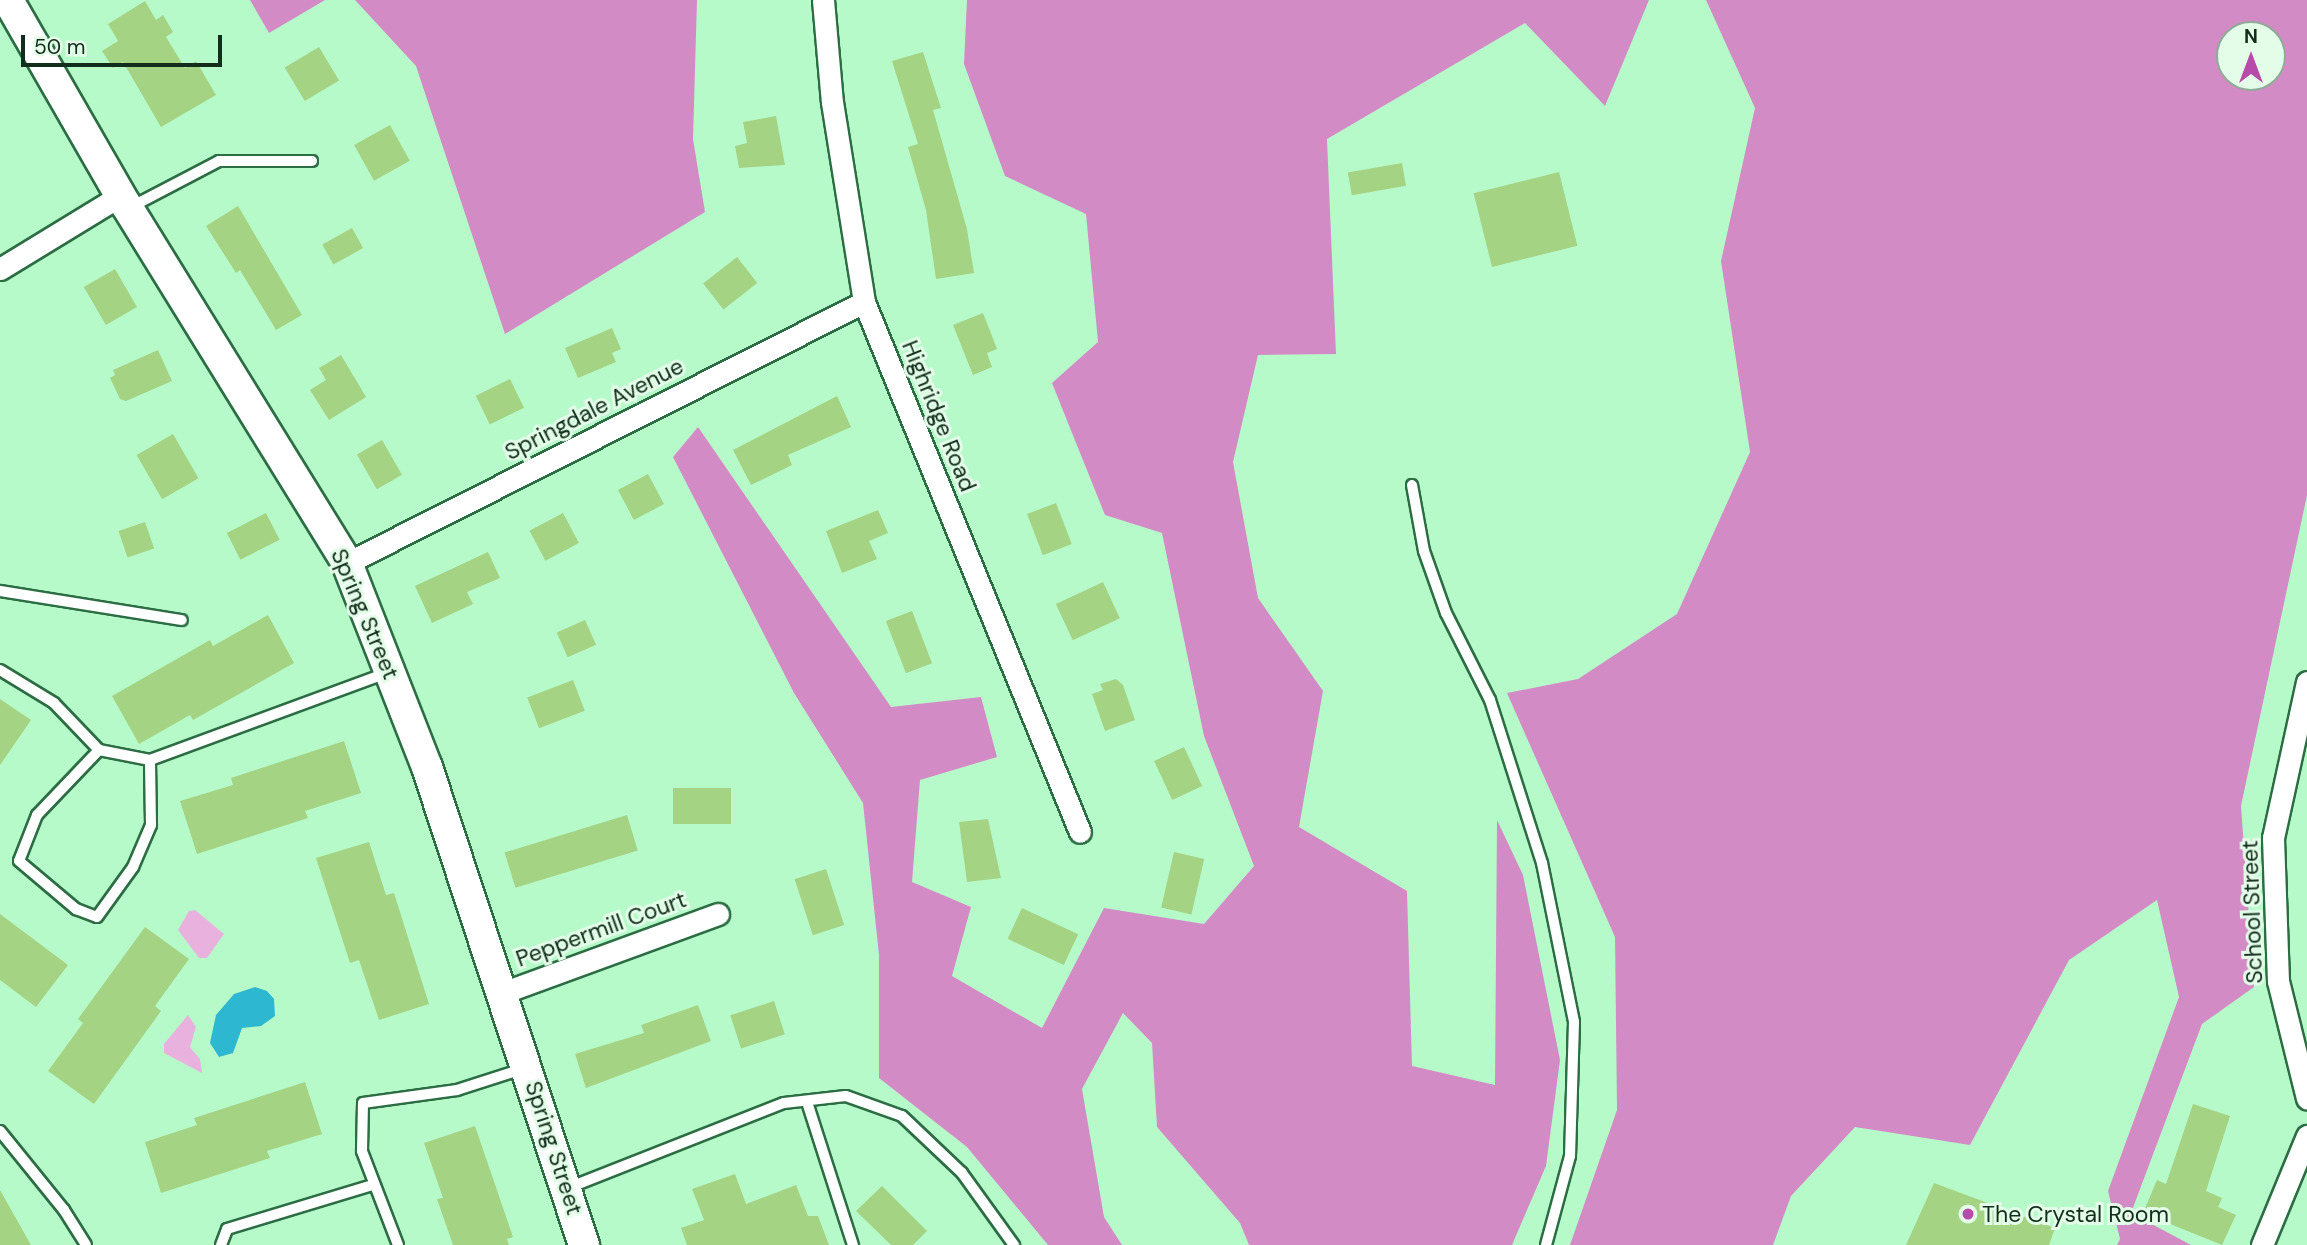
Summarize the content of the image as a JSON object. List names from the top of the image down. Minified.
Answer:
{"streets":{"main road":["Spring Street"],"street":["Springdale Avenue","Highridge Road","School Street","Peppermill Court"]},"crossings":[["Springdale Avenue","Highridge Road"],["Springdale Avenue","Spring Street"],["Spring Street","Peppermill Court"]],"places":["The Crystal Room"],"scale_bar":"50 m","north":"top"}
